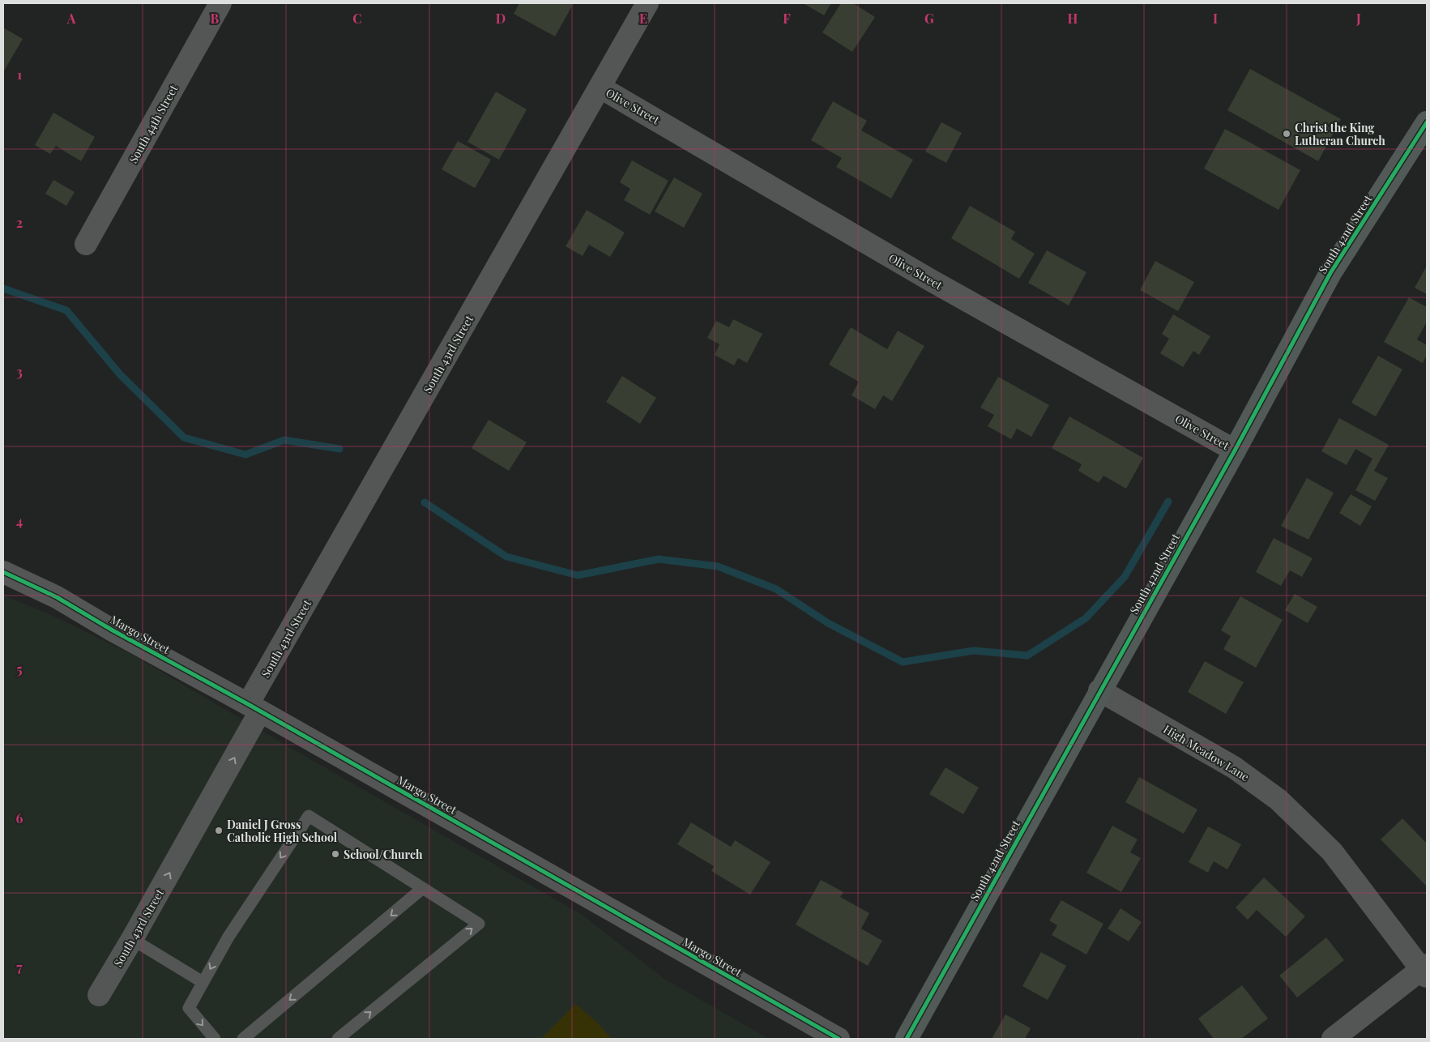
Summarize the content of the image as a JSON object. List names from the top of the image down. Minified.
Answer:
{"streets":{"street":["Olive Street","South 44th Street","South 42nd Street","South 43rd Street","Margo Street","High Meadow Lane"]},"crossings":[["Olive Street","South 42nd Street"],["Olive Street","South 43rd Street"],["South 42nd Street","High Meadow Lane"],["South 43rd Street","Margo Street"]],"places":["Christ the King Lutheran Church","Daniel J Gross Catholic High School","School/Church"],"grid":{"columns":["A","B","C","D","E","F","G","H","I","J"],"rows":["1","2","3","4","5","6","7"]}}
